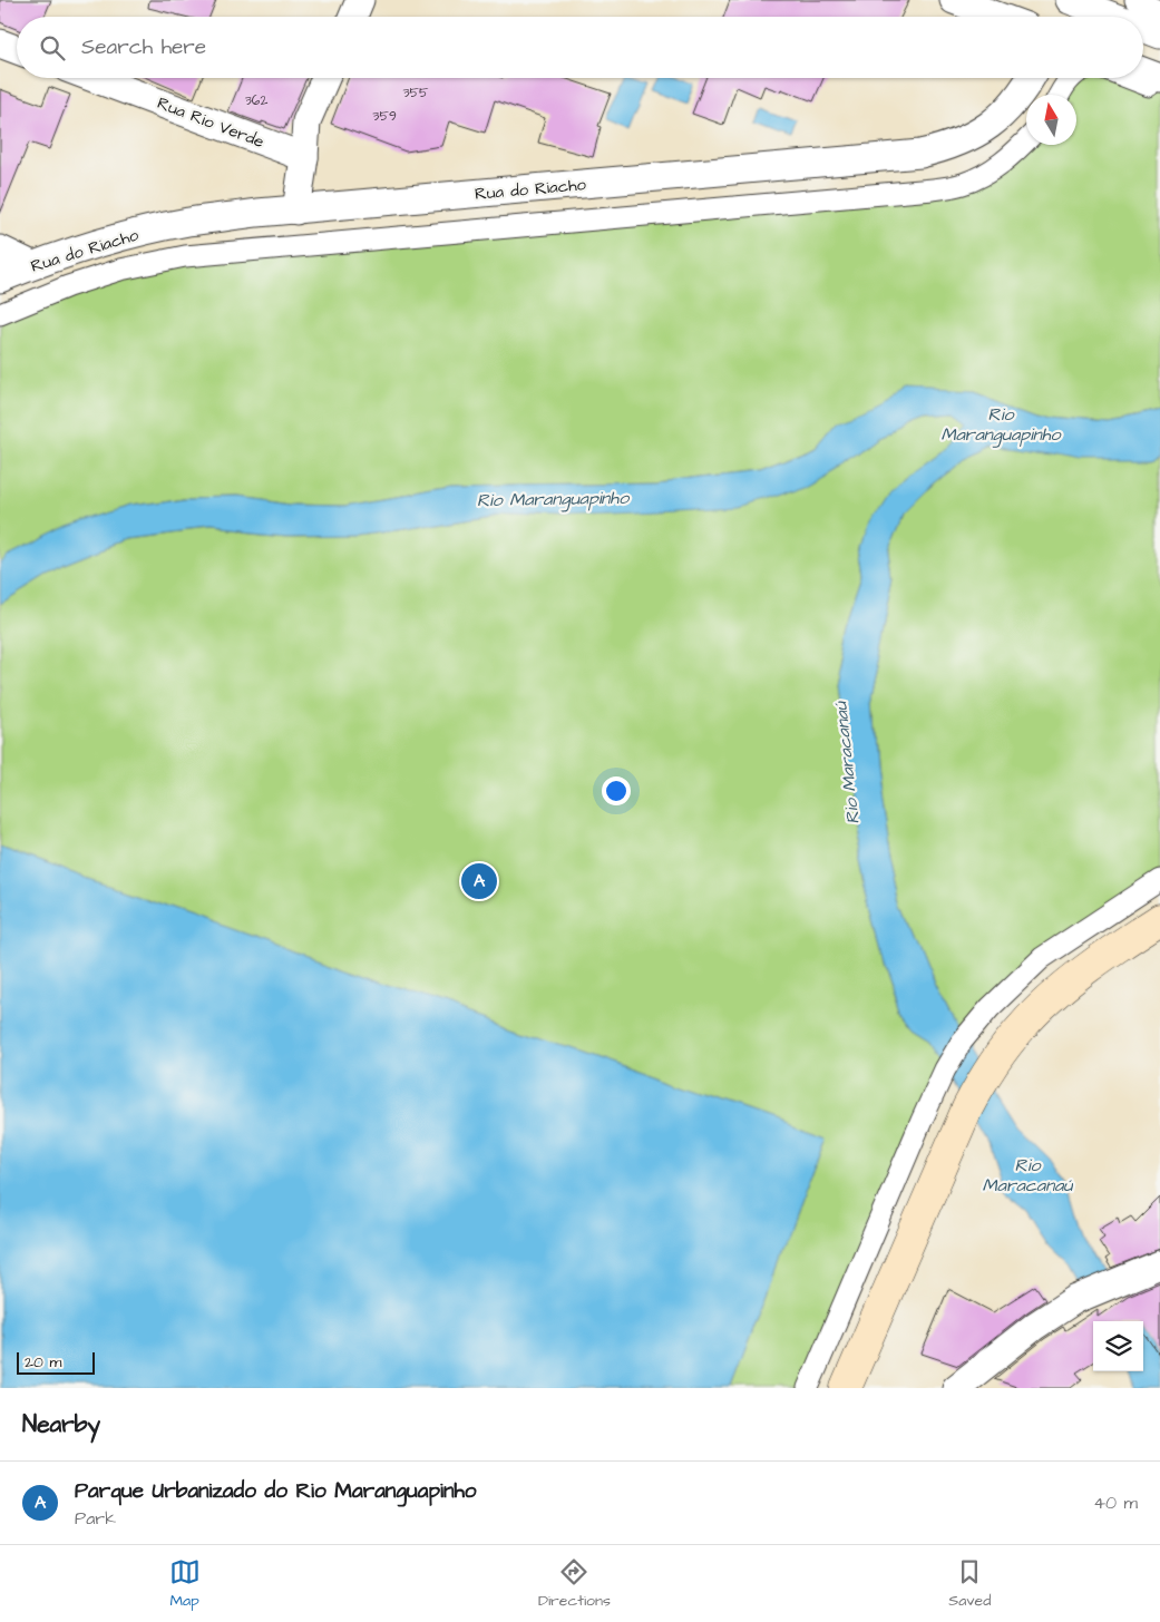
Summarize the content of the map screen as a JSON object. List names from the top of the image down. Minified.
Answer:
{"streets":{"street":["Rua Rio Verde","Rua do Riacho"]},"water":["Rio Maranguapinho","Rio Maracanaú"],"house_numbers":["355","362","359"],"scale_bar":"20 m","north":"top","page":{"search":"Search here","pins":"A","scale":"20 m","heading":"Nearby","list":[{"mark":"A","name":"Parque Urbanizado do Rio Maranguapinho","note":"Park","value":"40 m"}],"nav":["Map","Directions","Saved"]}}
